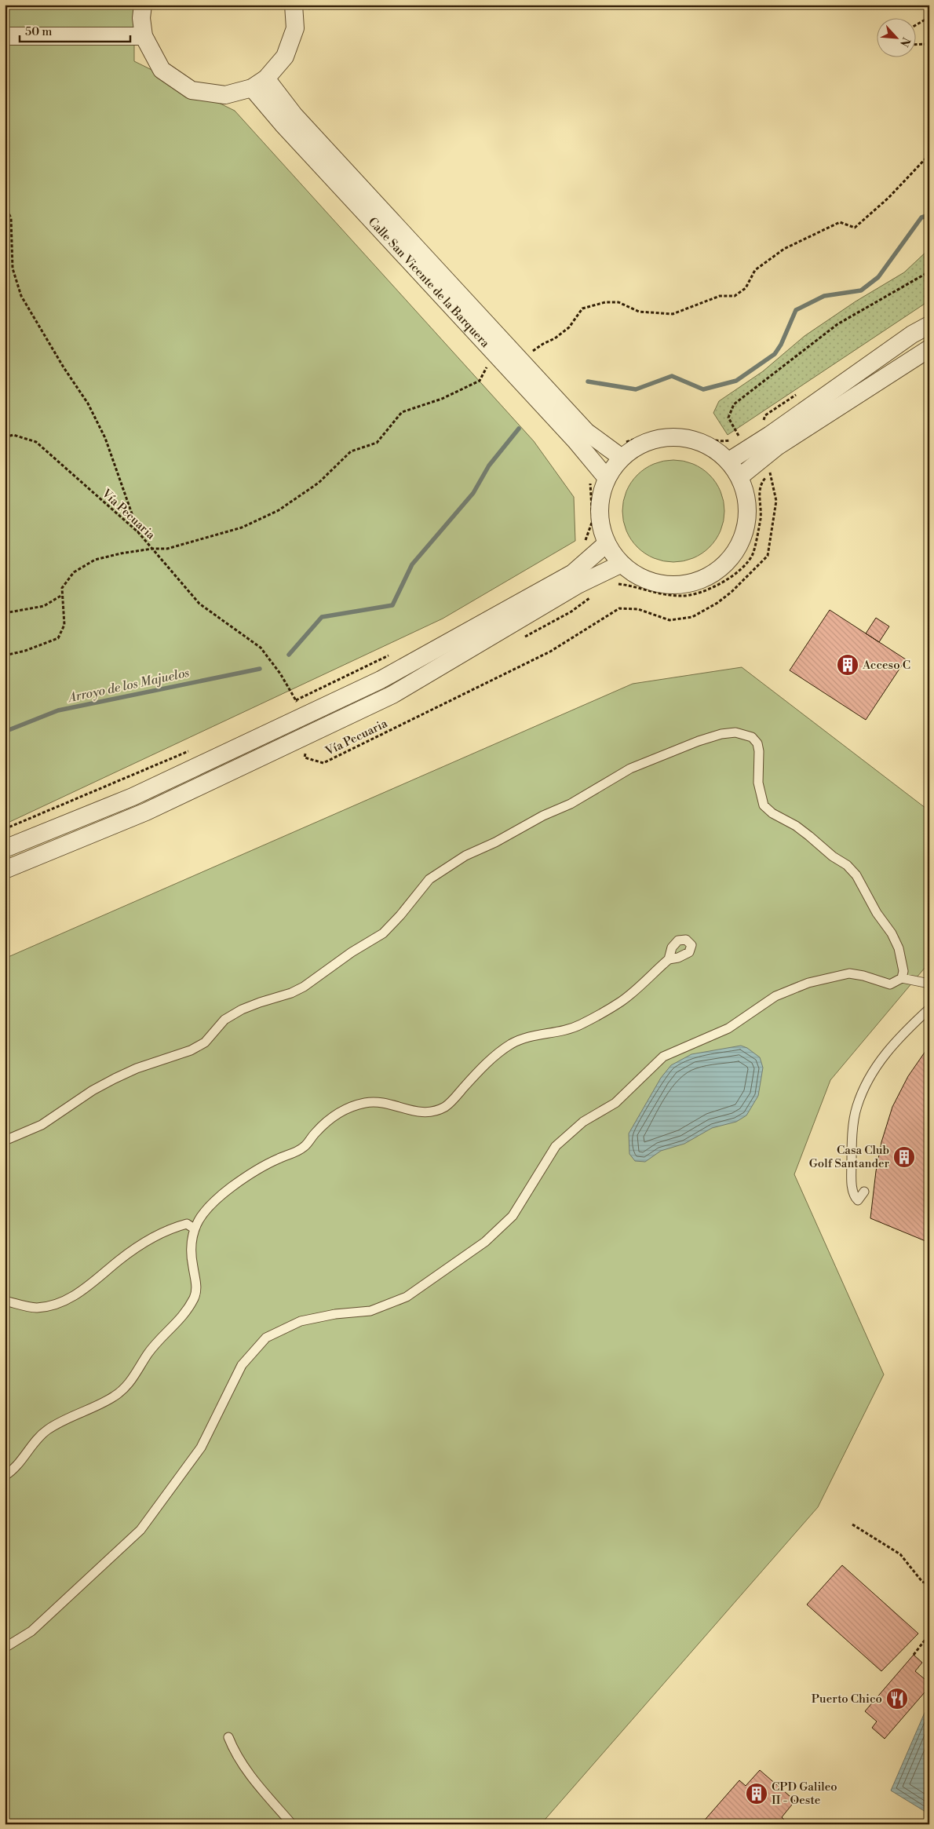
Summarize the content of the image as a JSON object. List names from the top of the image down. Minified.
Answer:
{"streets":{"street":["Calle San Vicente de la Barquera"],"path":["Vía Pecuaria"]},"water":["Arroyo de los Majuelos"],"places":{"building":["Acceso C","Casa Club Golf Santander","CPD Galileo II - Oeste"],"restaurant":["Puerto Chico"]},"scale_bar":"50 m","north":"bottom right"}
